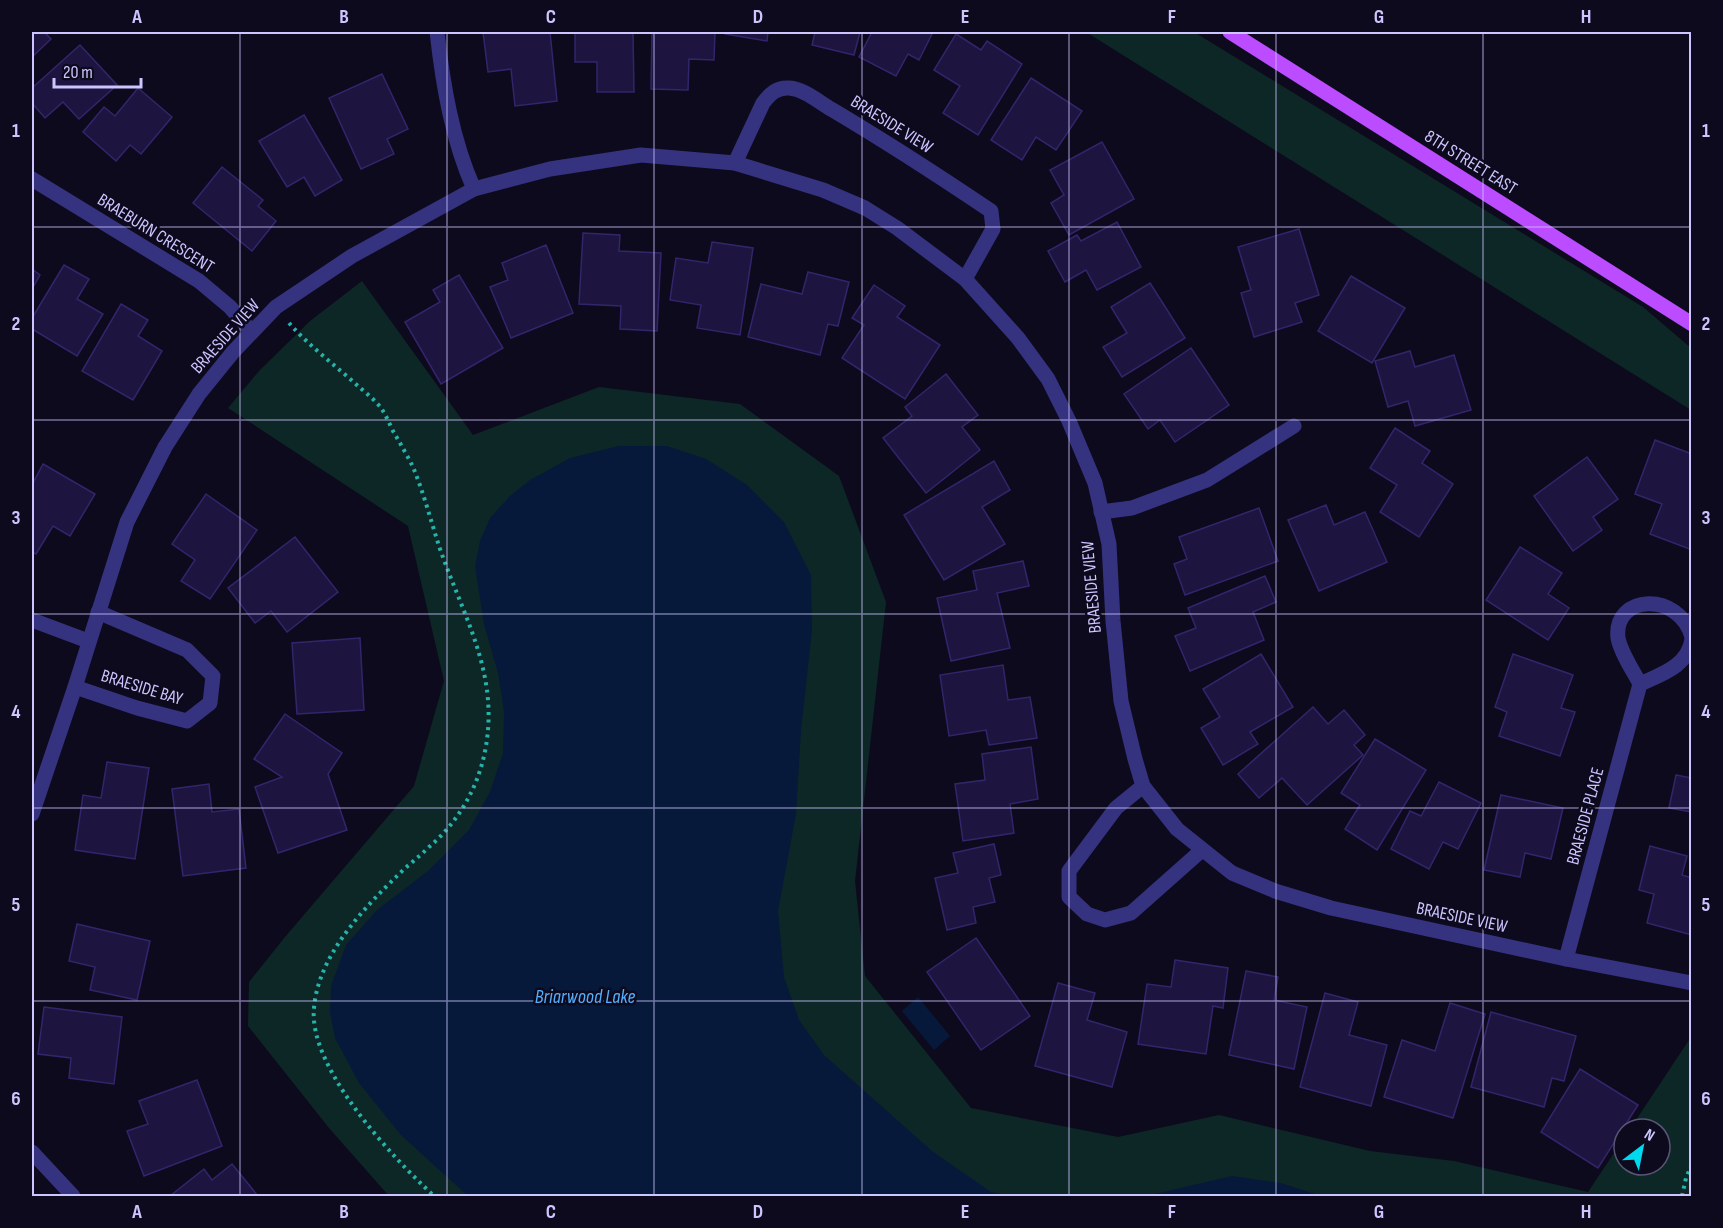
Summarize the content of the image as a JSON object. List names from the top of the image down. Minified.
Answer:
{"streets":{"main road":["8TH STREET EAST"],"street":["BRAESIDE VIEW","BRAEBURN CRESCENT","BRAESIDE BAY","BRAESIDE PLACE"]},"crossings":[["BRAESIDE VIEW","BRAEBURN CRESCENT"],["BRAESIDE VIEW","BRAESIDE BAY"],["BRAESIDE VIEW","BRAESIDE PLACE"]],"water":["Briarwood Lake"],"scale_bar":"20 m","north":"top right","grid":{"columns":["A","B","C","D","E","F","G","H"],"rows":["1","2","3","4","5","6"]}}
